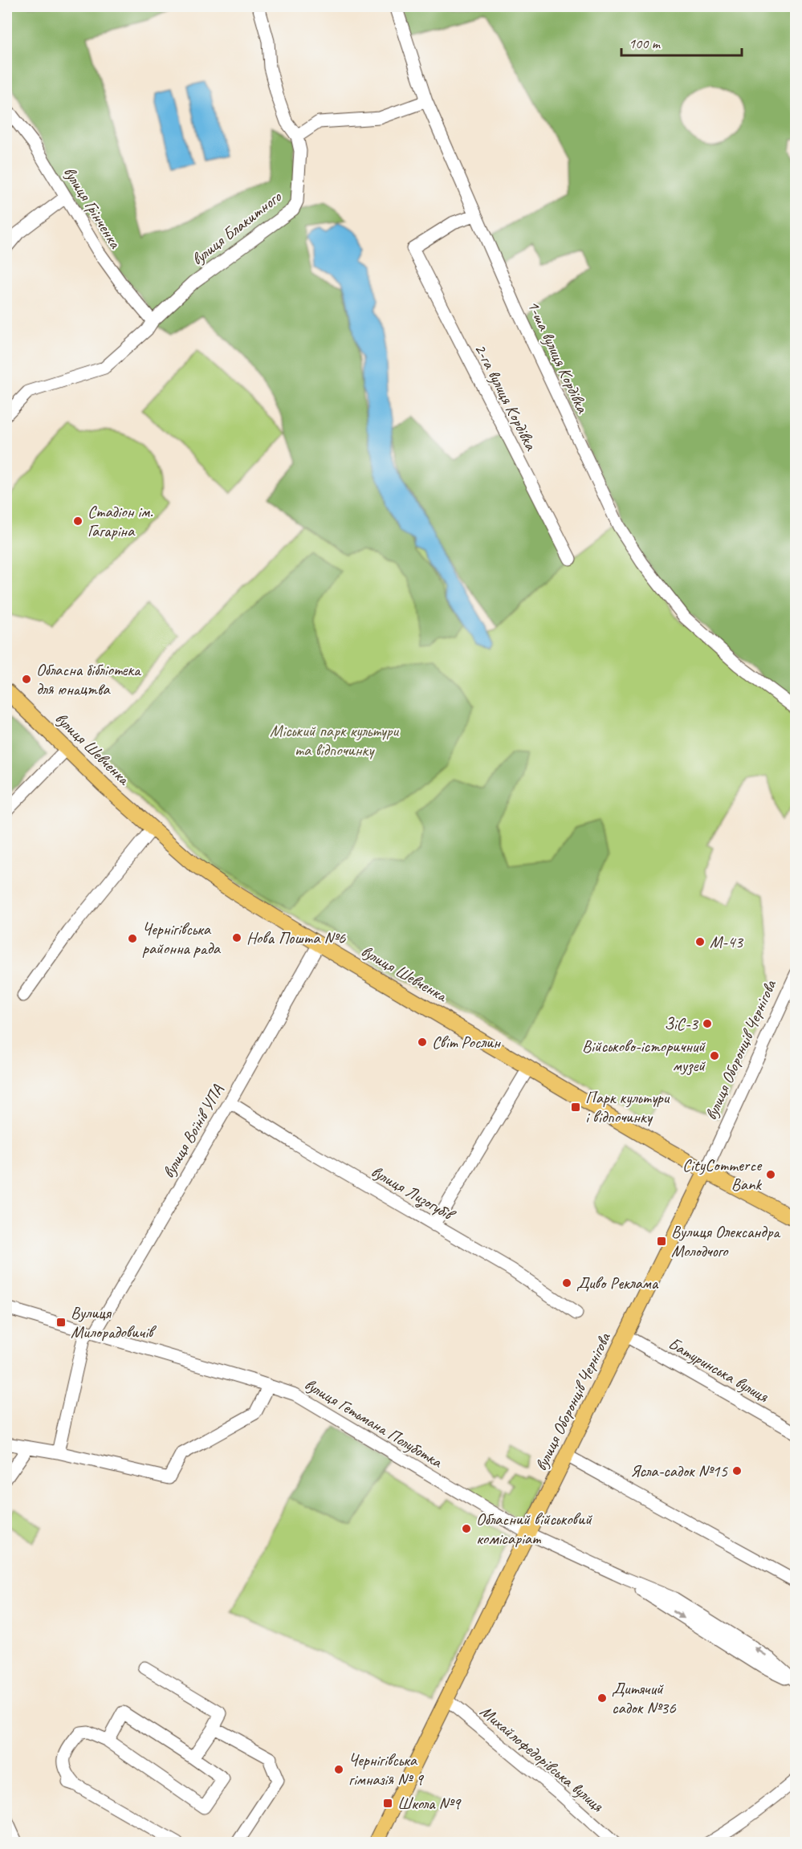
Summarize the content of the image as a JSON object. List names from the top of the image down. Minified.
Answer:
{"streets":{"main road":["вулиця Шевченка","вулиця Оборонців Чернігова"],"street":["вулиця Грінченка","вулиця Блакитного","1-ша вулиця Кордівка","2-га вулиця Кордівка","вулиця Воїнів УПА","вулиця Лизогубів","Батуринська вулиця","вулиця Гетьмана Полуботка","Михайлофедорівська вулиця"]},"crossings":[["вулиця Грінченка","вулиця Блакитного"],["1-ша вулиця Кордівка","2-га вулиця Кордівка"],["вулиця Шевченка","вулиця Оборонців Чернігова"],["вулиця Шевченка","вулиця Воїнів УПА"],["вулиця Оборонців Чернігова","Батуринська вулиця"],["вулиця Оборонців Чернігова","вулиця Гетьмана Полуботка"],["вулиця Оборонців Чернігова","Михайлофедорівська вулиця"],["вулиця Воїнів УПА","вулиця Лизогубів"],["вулиця Воїнів УПА","вулиця Гетьмана Полуботка"]],"parks":["Міський парк культури та відпочинку"],"places":{"other":["Стадіон ім. Гагаріна","Обласна бібліотека для юнацтва","Нова Пошта №6","Чернігівська районна рада","М-43","ЗіС-3","Світ Рослин","Військово-історичний музей","CityCommerce Bank","Диво Реклама","Ясла-садок №15","Обласний військовий комісаріат","Дитячий садок №36","Чернігівська гімназія № 9"],"transit":["Парк культури і відпочинку","Вулиця Олександра Молодчого","Вулиця Милорадовичів","Школа №9"]},"scale_bar":"100 m"}
